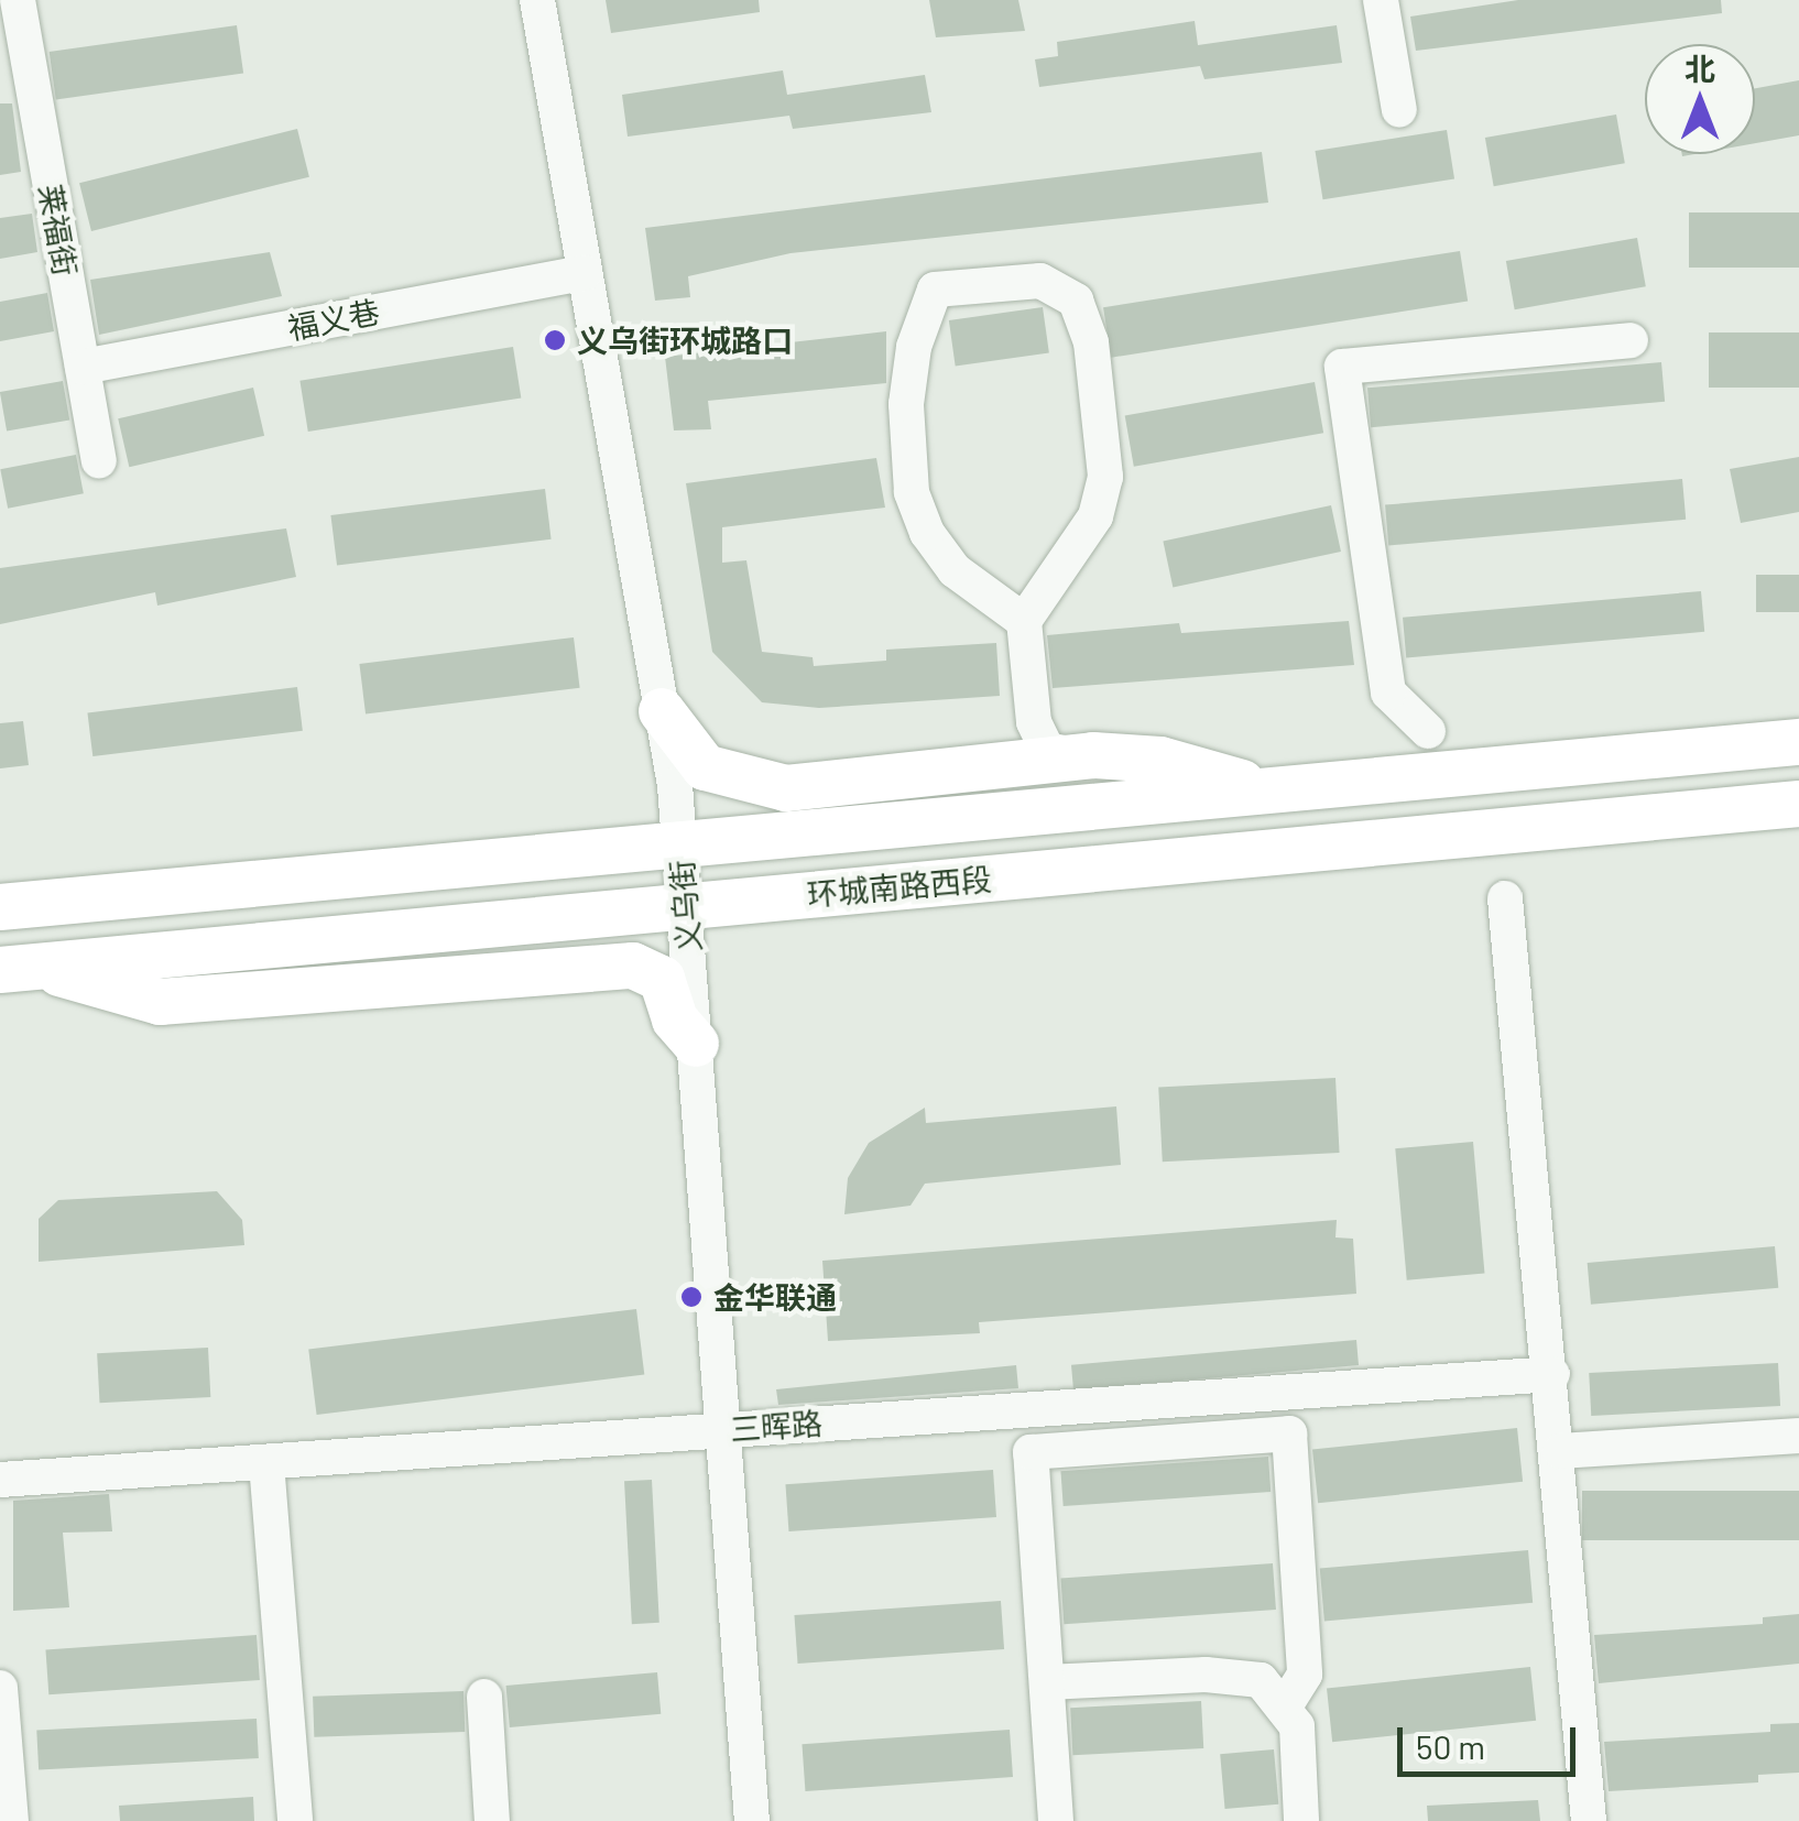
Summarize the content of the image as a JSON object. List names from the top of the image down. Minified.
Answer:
{"streets":{"main road":["环城南路西段"],"street":["莱福街","福义巷","义乌街","三晖路"]},"crossings":[["莱福街","福义巷"],["福义巷","义乌街"],["环城南路西段","义乌街"],["义乌街","三晖路"]],"places":["义乌街环城路口","金华联通"],"scale_bar":"50 m","north":"top"}
